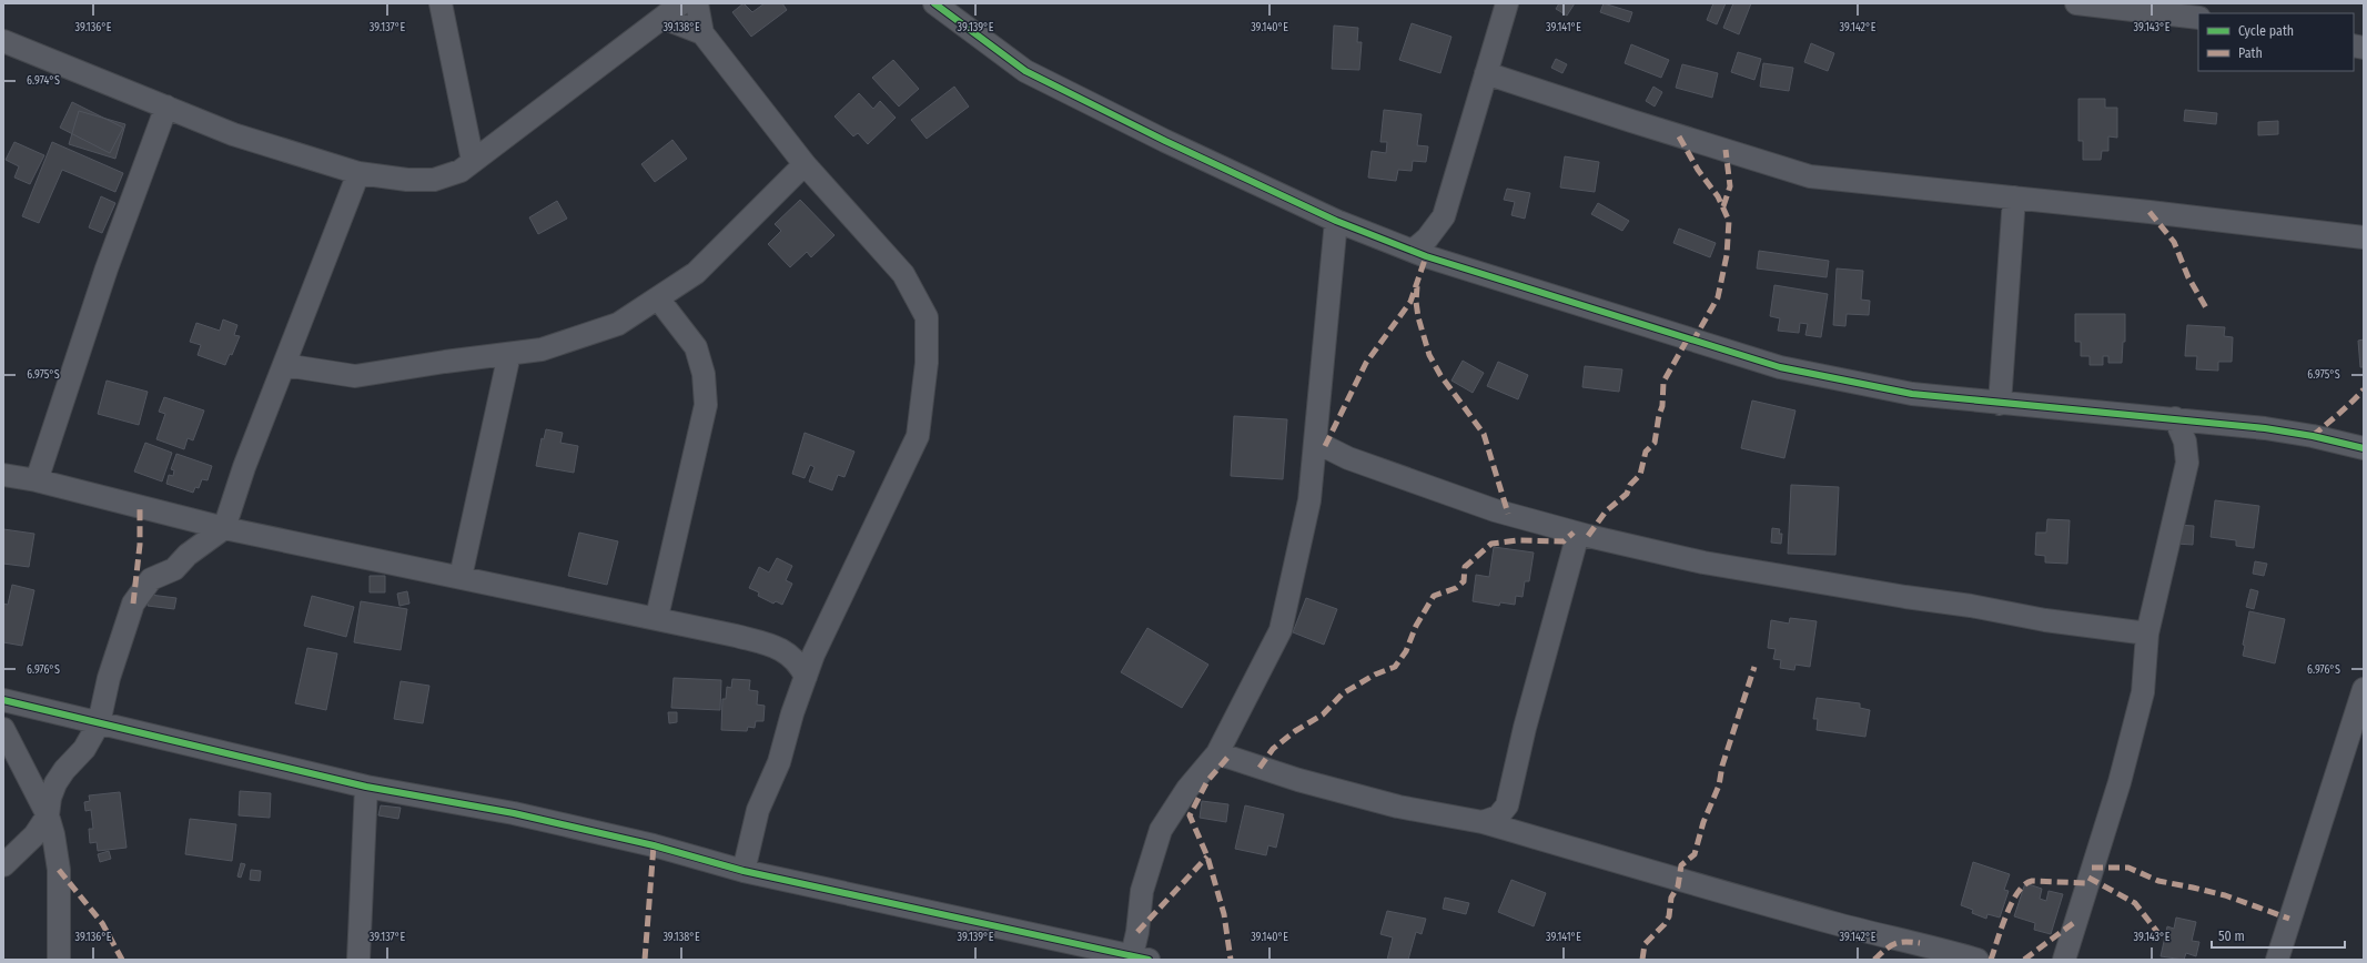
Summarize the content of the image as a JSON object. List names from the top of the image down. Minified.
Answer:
{"legend":["Cycle path","Path"],"scale_bar":"50 m","coordinates":["39.136°E","39.137°E","39.138°E","39.139°E","39.140°E","39.141°E","39.142°E","39.143°E","6.974°S","6.975°S","6.976°S"]}
